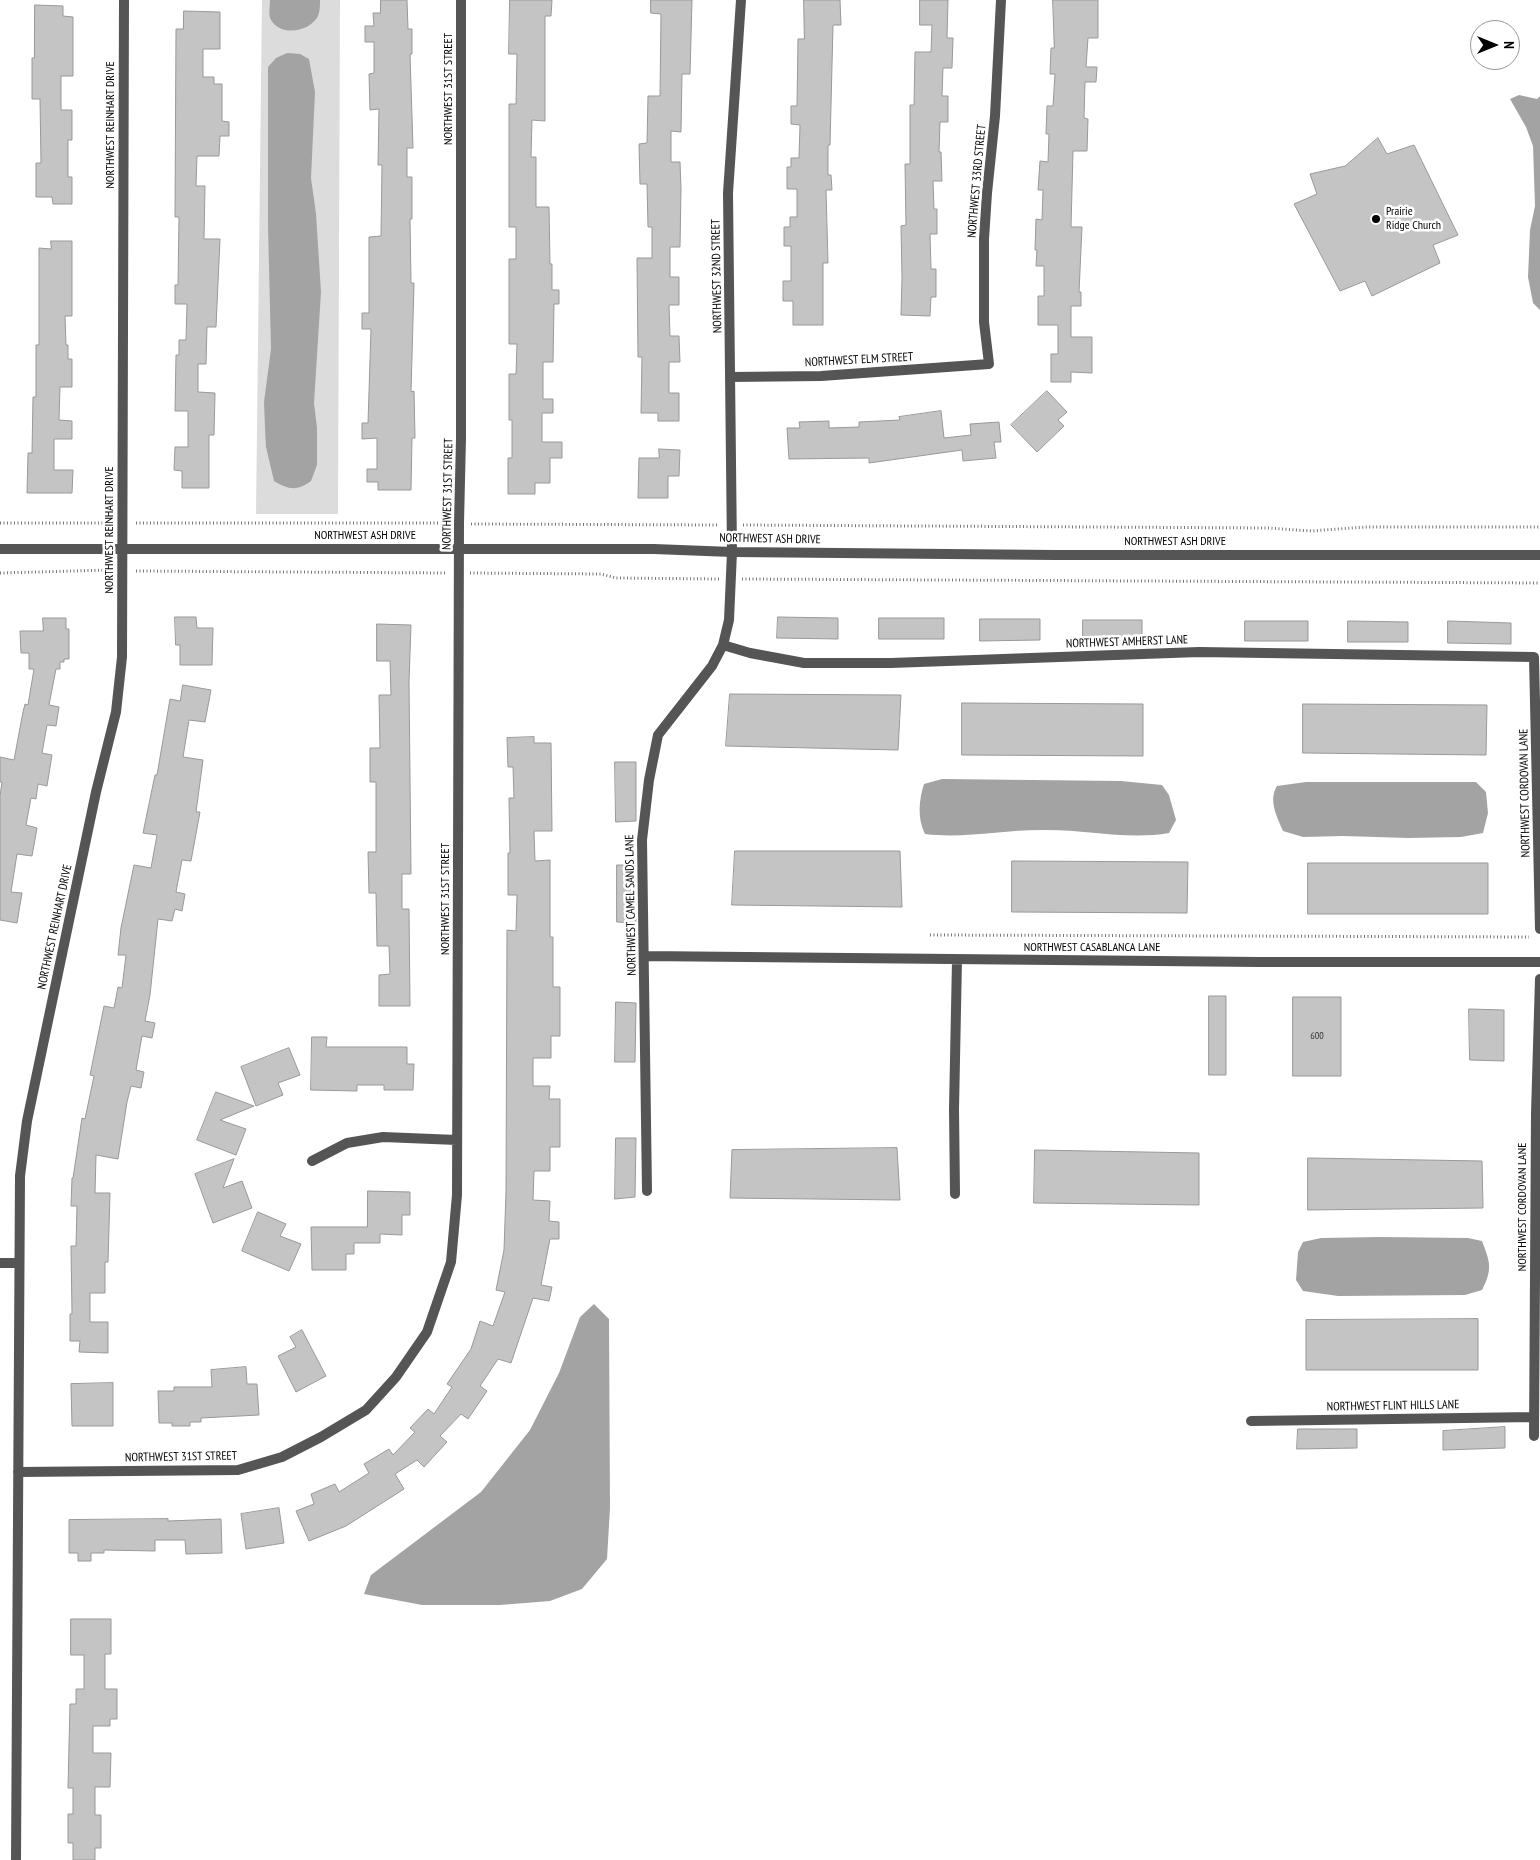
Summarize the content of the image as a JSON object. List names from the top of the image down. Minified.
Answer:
{"streets":{"street":["NORTHWEST 31ST STREET","NORTHWEST REINHART DRIVE","NORTHWEST 33RD STREET","NORTHWEST 32ND STREET","NORTHWEST ELM STREET","NORTHWEST ASH DRIVE","NORTHWEST AMHERST LANE","NORTHWEST CORDOVAN LANE","NORTHWEST CAMEL SANDS LANE","NORTHWEST CASABLANCA LANE","NORTHWEST FLINT HILLS LANE"]},"crossings":[["NORTHWEST 31ST STREET","NORTHWEST REINHART DRIVE"],["NORTHWEST 31ST STREET","NORTHWEST ASH DRIVE"],["NORTHWEST REINHART DRIVE","NORTHWEST ASH DRIVE"],["NORTHWEST 33RD STREET","NORTHWEST ELM STREET"],["NORTHWEST 32ND STREET","NORTHWEST ELM STREET"],["NORTHWEST 32ND STREET","NORTHWEST ASH DRIVE"],["NORTHWEST 32ND STREET","NORTHWEST CAMEL SANDS LANE"],["NORTHWEST ASH DRIVE","NORTHWEST CAMEL SANDS LANE"],["NORTHWEST AMHERST LANE","NORTHWEST CORDOVAN LANE"],["NORTHWEST AMHERST LANE","NORTHWEST CAMEL SANDS LANE"],["NORTHWEST CORDOVAN LANE","NORTHWEST FLINT HILLS LANE"],["NORTHWEST CAMEL SANDS LANE","NORTHWEST CASABLANCA LANE"]],"places":["Prairie Ridge Church"],"house_numbers":["600"],"north":"right"}
